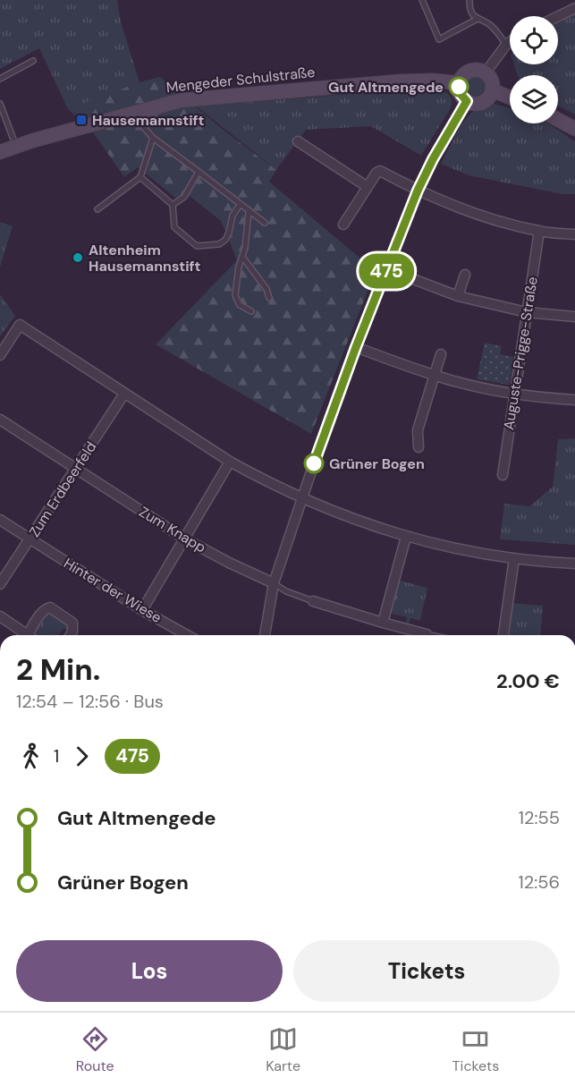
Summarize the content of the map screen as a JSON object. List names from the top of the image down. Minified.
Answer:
{"streets":{"main road":["Mengeder Schulstraße"],"street":["Auguste-Prigge-Straße","Zum Erdbeerfeld","Zum Knapp","Hinter der Wiese"]},"crossings":[["Zum Erdbeerfeld","Zum Knapp"],["Zum Erdbeerfeld","Hinter der Wiese"]],"places":{"other":["Gut Altmengede","Altenheim Hausemannstift","Grüner Bogen"],"transit":["Hausemannstift"]},"lines":["bus line 475"],"page":{"on_map":"475","heading":["2 Min.","12:54 – 12:56 · Bus","2.00 €"],"legs":["1","475"],"list":[{"name":"Gut Altmengede","value":"12:55"},{"name":"Grüner Bogen","value":"12:56"}],"buttons":["Los","Tickets"],"tabs":["Route","Karte","Tickets"]}}
